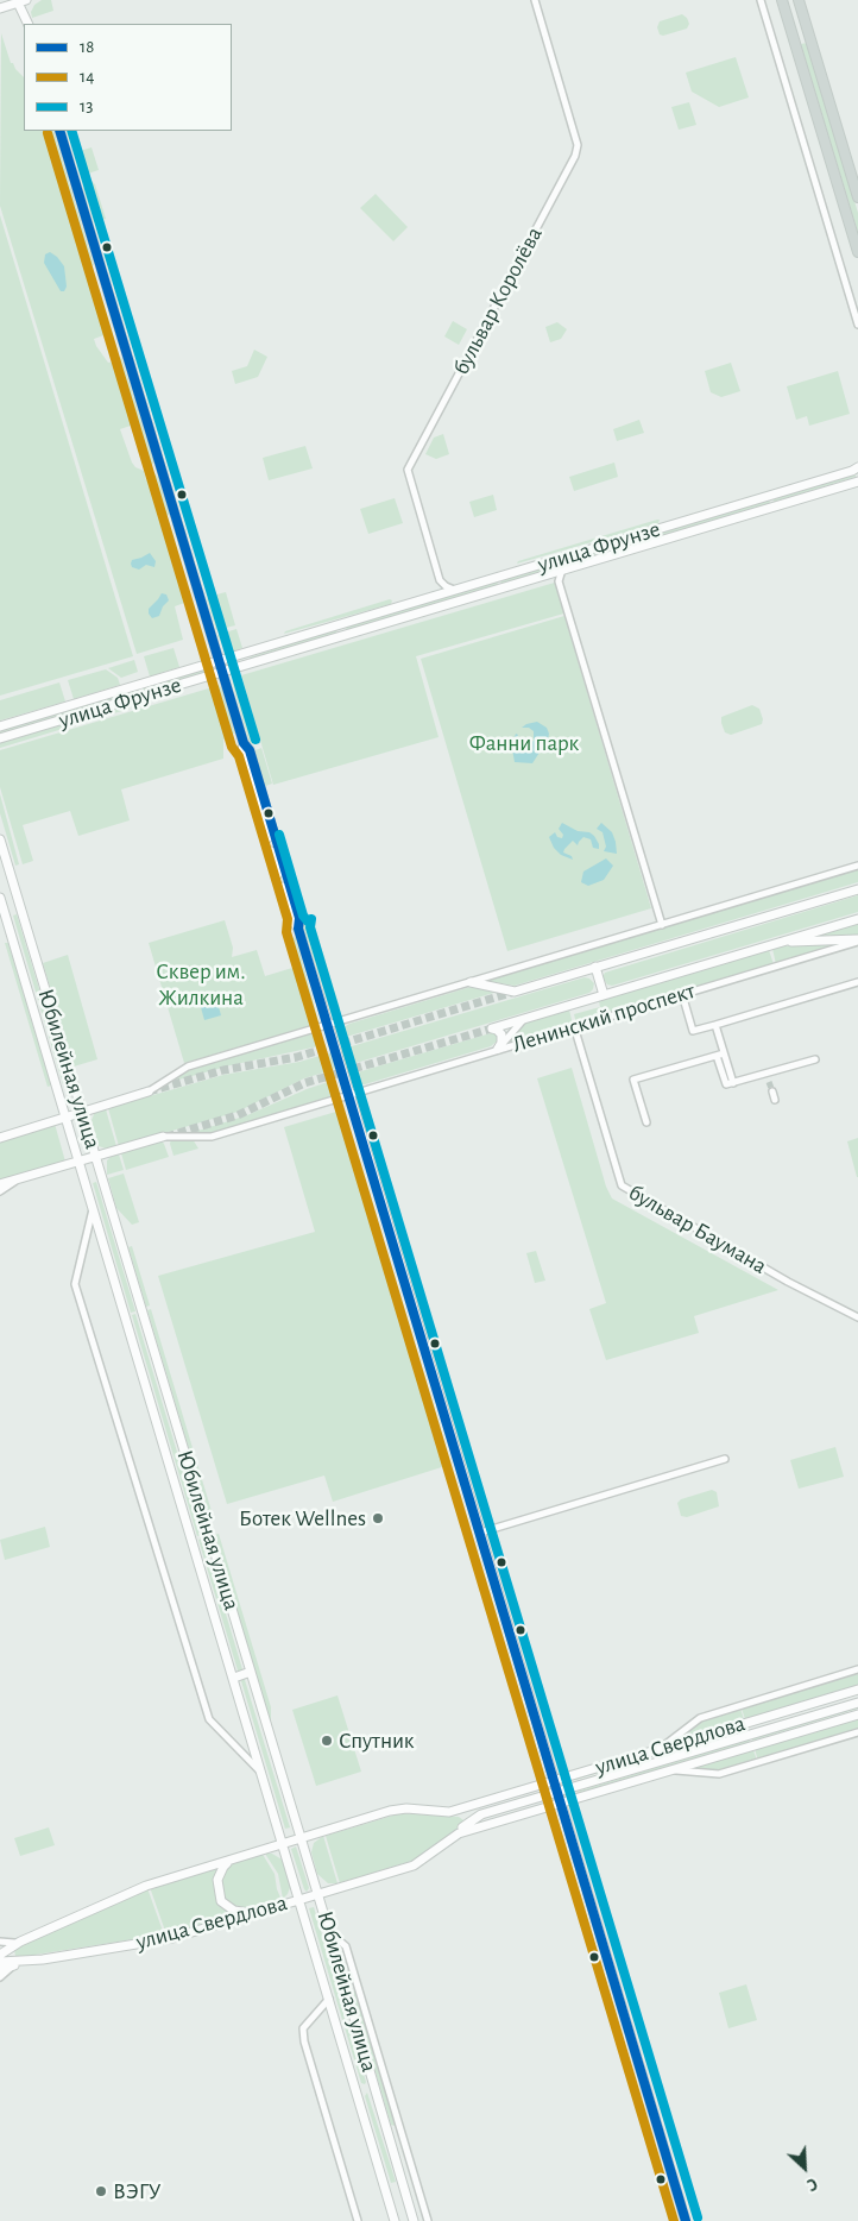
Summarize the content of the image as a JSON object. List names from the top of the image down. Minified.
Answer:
{"streets":{"main road":["улица Фрунзе","Ленинский проспект","Юбилейная улица","улица Свердлова"],"street":["бульвар Королёва","бульвар Баумана"]},"crossings":[["бульвар Королёва","улица Фрунзе"],["Ленинский проспект","бульвар Баумана"],["Юбилейная улица","улица Свердлова"]],"parks":["Фанни парк","Сквер им. Жилкина"],"places":["Ботек Wellnes","Спутник","ВЭГУ"],"lines":["transit line 18","transit line 13","transit line 14"],"legend":["18","14","13"],"north":"bottom right"}
